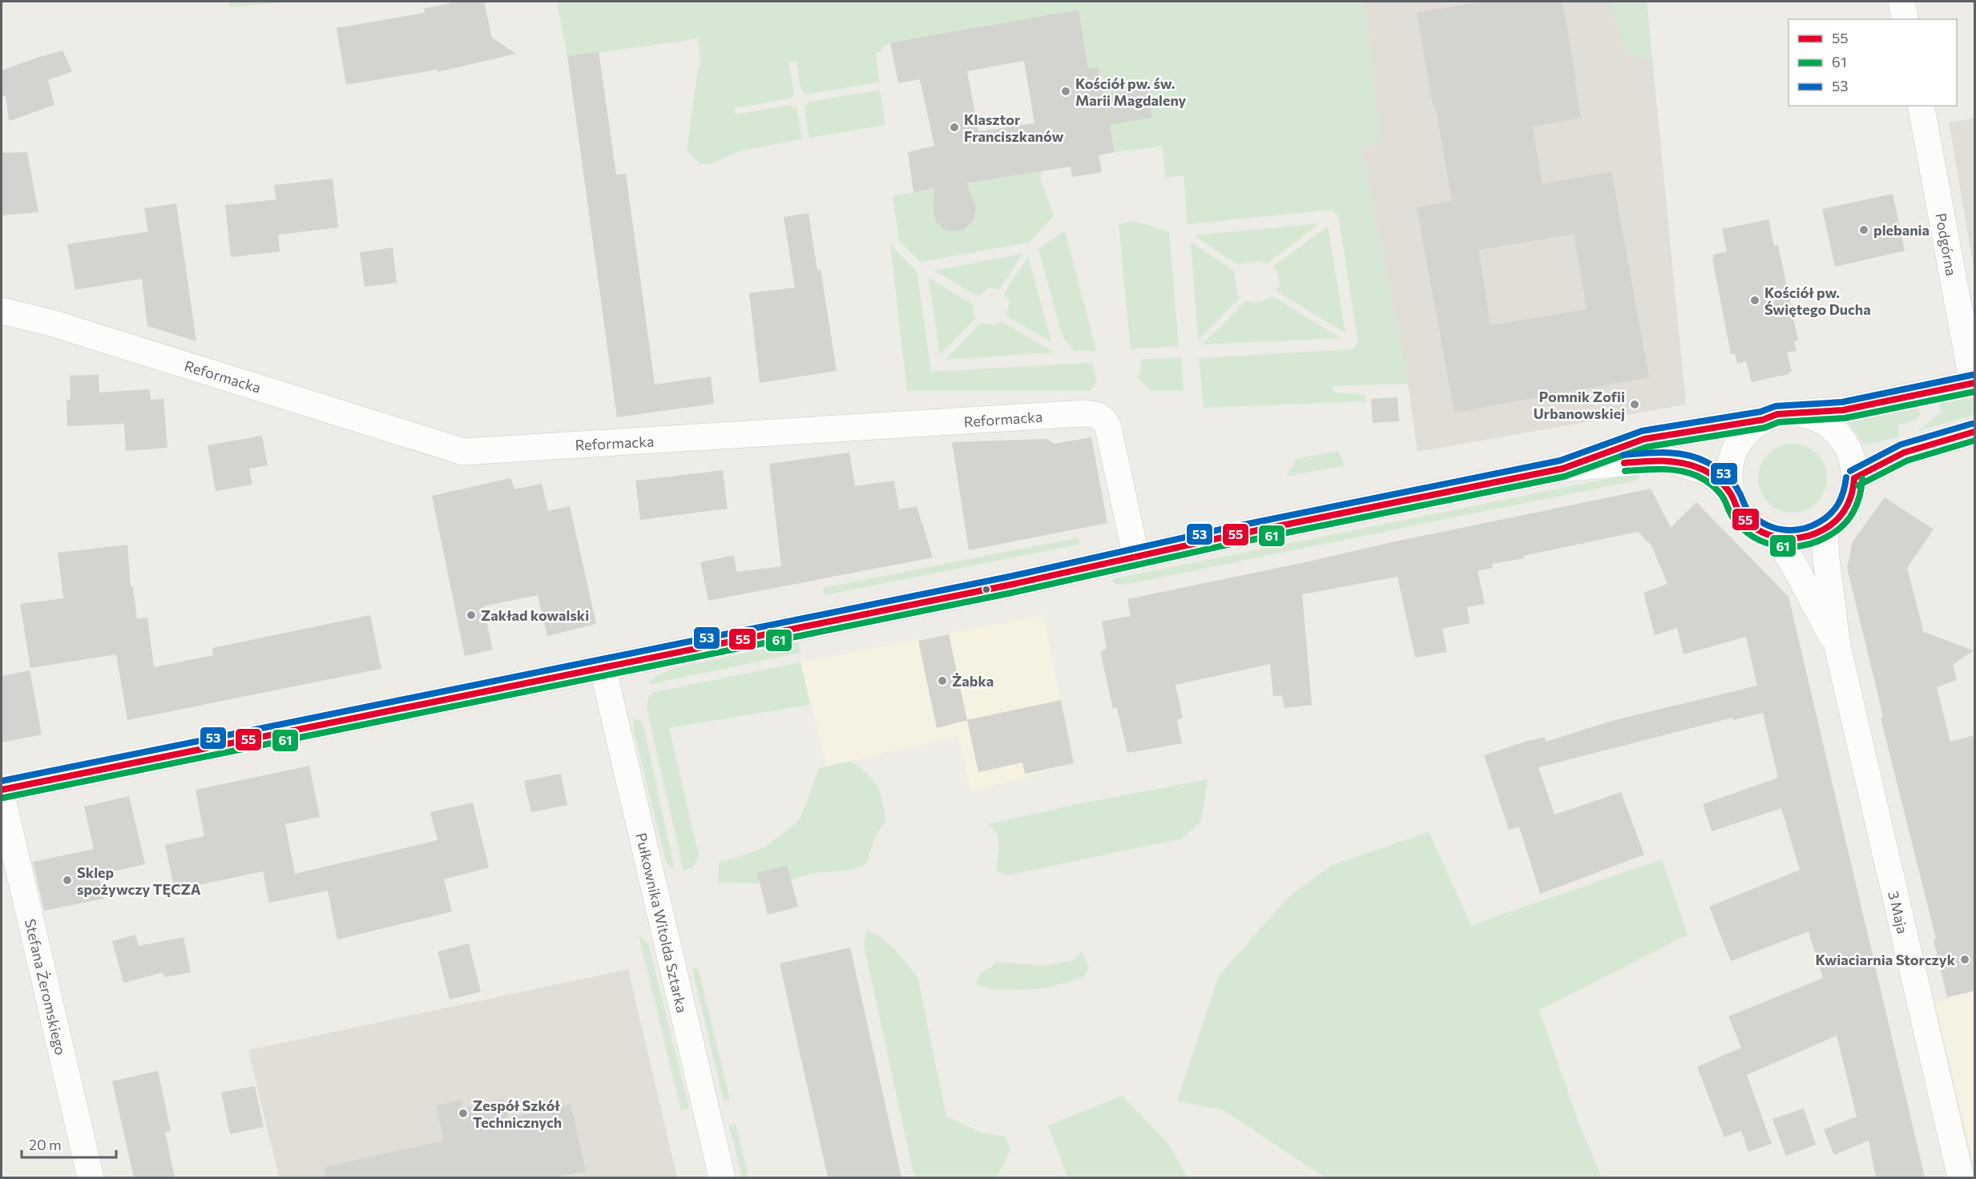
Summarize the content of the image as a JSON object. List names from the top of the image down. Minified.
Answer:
{"streets":{"street":["Podgórna","Reformacka","3 Maja","Pułkownika Witolda Sztarka","Stefana Żeromskiego"]},"places":["Kościół pw. św. Marii Magdaleny","Klasztor Franciszkanów","plebania","Kościół pw. Świętego Ducha","Pomnik Zofii Urbanowskiej","Zakład kowalski","Żabka","Sklep spożywczy TĘCZA","Kwiaciarnia Storczyk","Zespół Szkół Technicznych"],"lines":["transit line 53","transit line 55","transit line 61"],"legend":["55","61","53"],"scale_bar":"20 m"}
